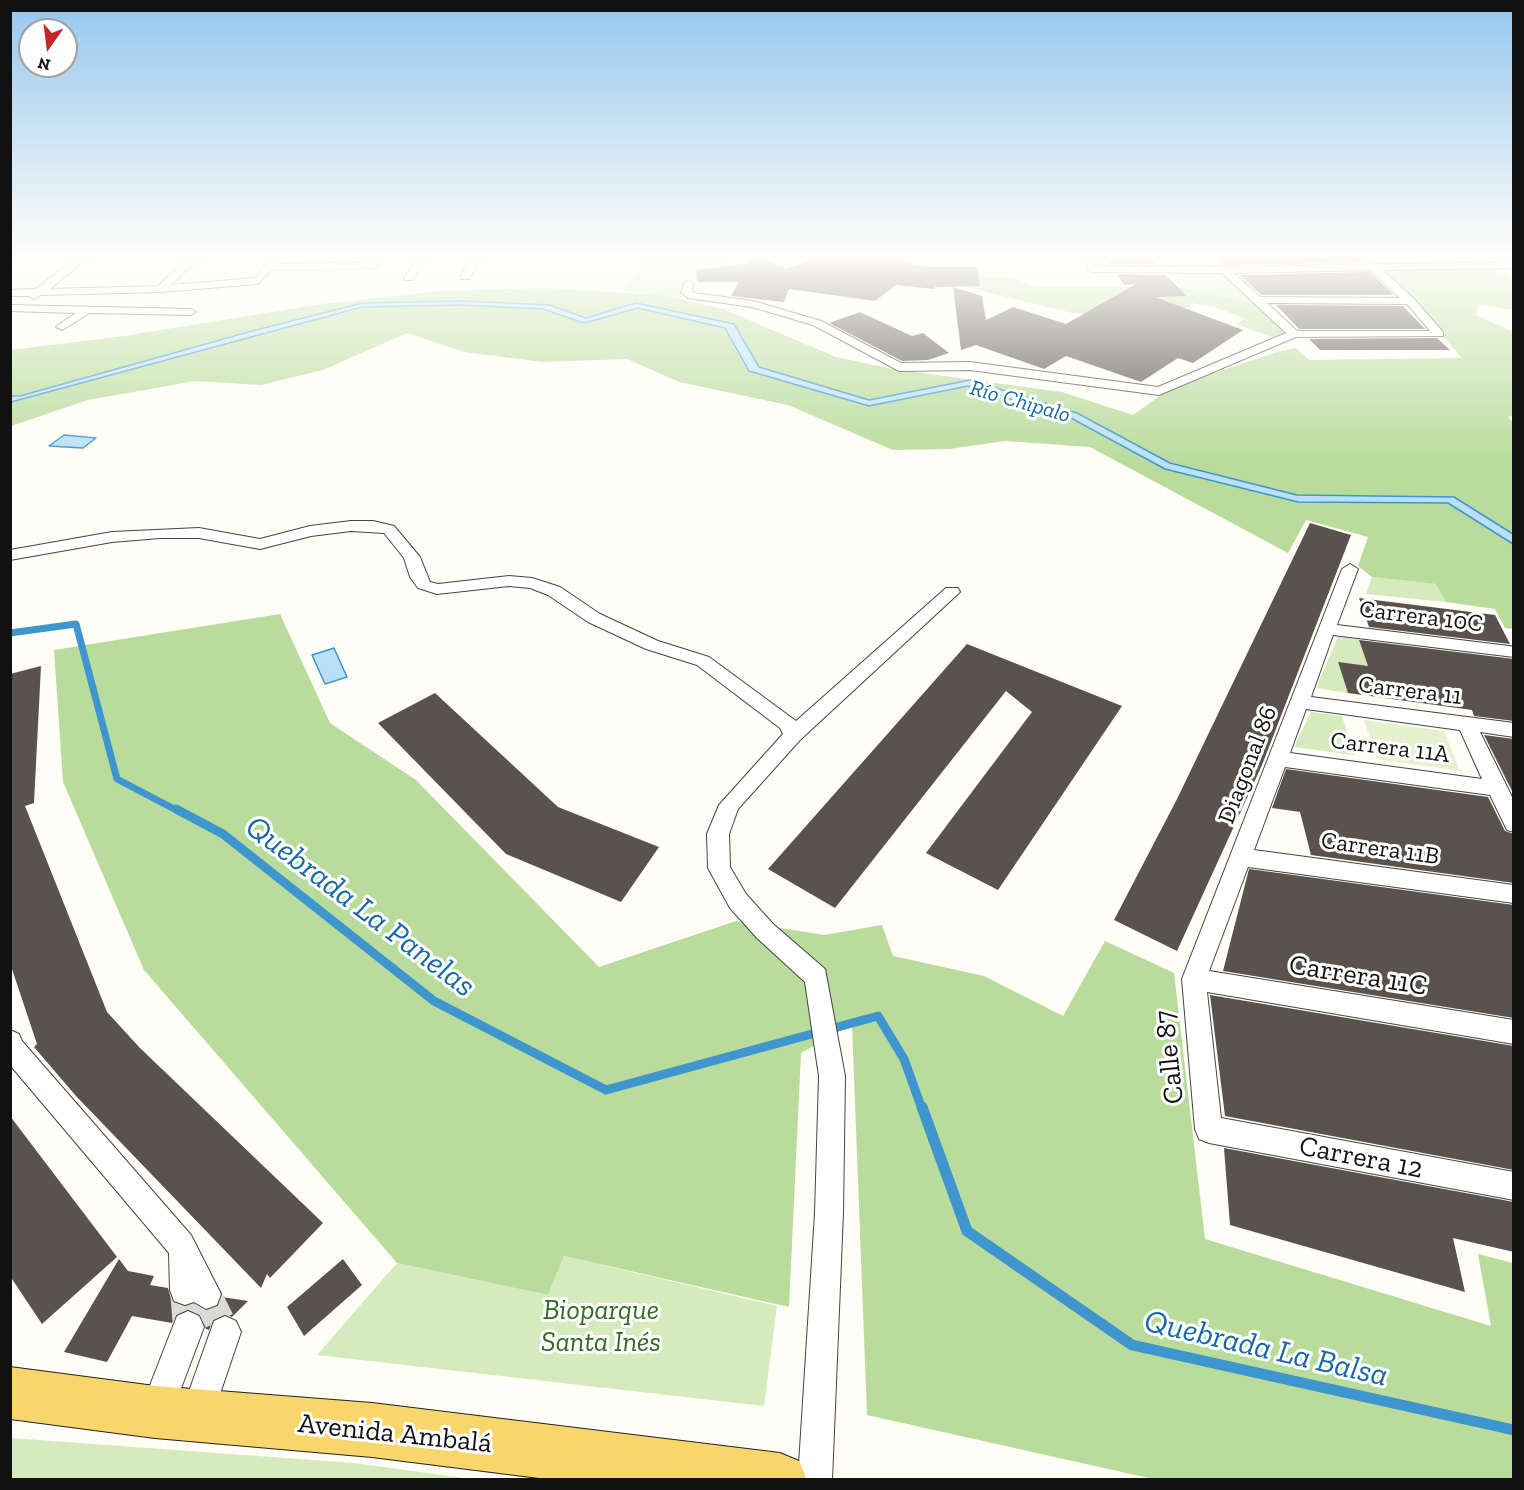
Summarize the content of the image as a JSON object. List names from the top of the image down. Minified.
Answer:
{"streets":{"main road":["Avenida Ambalá"],"street":["Carrera 10C","Carrera 11","Carrera 11A","Diagonal 86","Carrera 11B","Carrera 11C","Calle 87","Carrera 12"]},"crossings":[["Carrera 10C","Diagonal 86"],["Carrera 11","Diagonal 86"],["Carrera 11A","Diagonal 86"],["Diagonal 86","Carrera 11B"],["Diagonal 86","Carrera 11C"],["Diagonal 86","Calle 87"],["Carrera 11C","Calle 87"],["Calle 87","Carrera 12"]],"water":["Río Chipalo","Quebrada La Panelas","Quebrada La Balsa"],"parks":["Bioparque Santa Inés"],"north":"bottom"}
